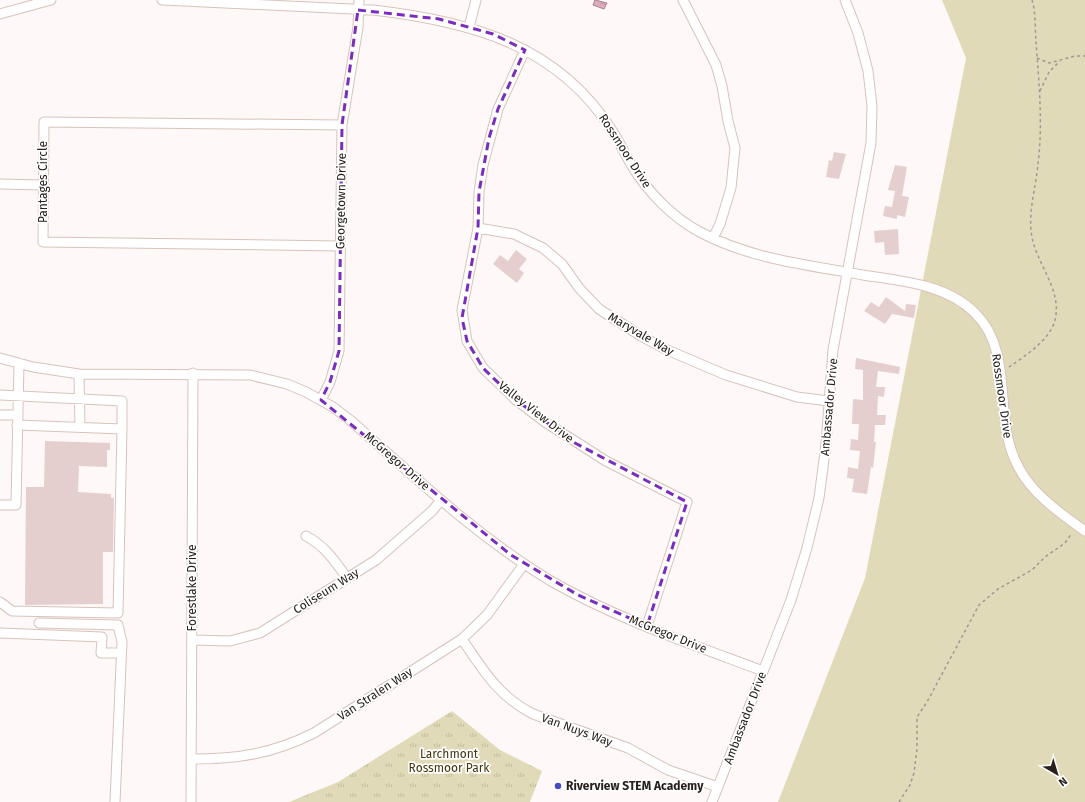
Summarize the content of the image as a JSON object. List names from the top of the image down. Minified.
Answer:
{"streets":{"street":["Rossmoor Drive","Pantages Circle","Georgetown Drive","Maryvale Way","Ambassador Drive","Valley View Drive","McGregor Drive","Forestlake Drive","Coliseum Way","Van Stralen Way","Van Nuys Way"]},"crossings":[["Rossmoor Drive","Georgetown Drive"],["Rossmoor Drive","Ambassador Drive"],["Rossmoor Drive","Valley View Drive"],["Pantages Circle","Georgetown Drive"],["Georgetown Drive","McGregor Drive"],["Maryvale Way","Ambassador Drive"],["Maryvale Way","Valley View Drive"],["Ambassador Drive","McGregor Drive"],["Ambassador Drive","Van Nuys Way"],["Valley View Drive","McGregor Drive"],["McGregor Drive","Forestlake Drive"],["McGregor Drive","Coliseum Way"],["McGregor Drive","Van Stralen Way"],["Forestlake Drive","Coliseum Way"],["Forestlake Drive","Van Stralen Way"],["Van Stralen Way","Van Nuys Way"]],"parks":["Larchmont Rossmoor Park"],"places":["Riverview STEM Academy"],"north":"bottom right"}
